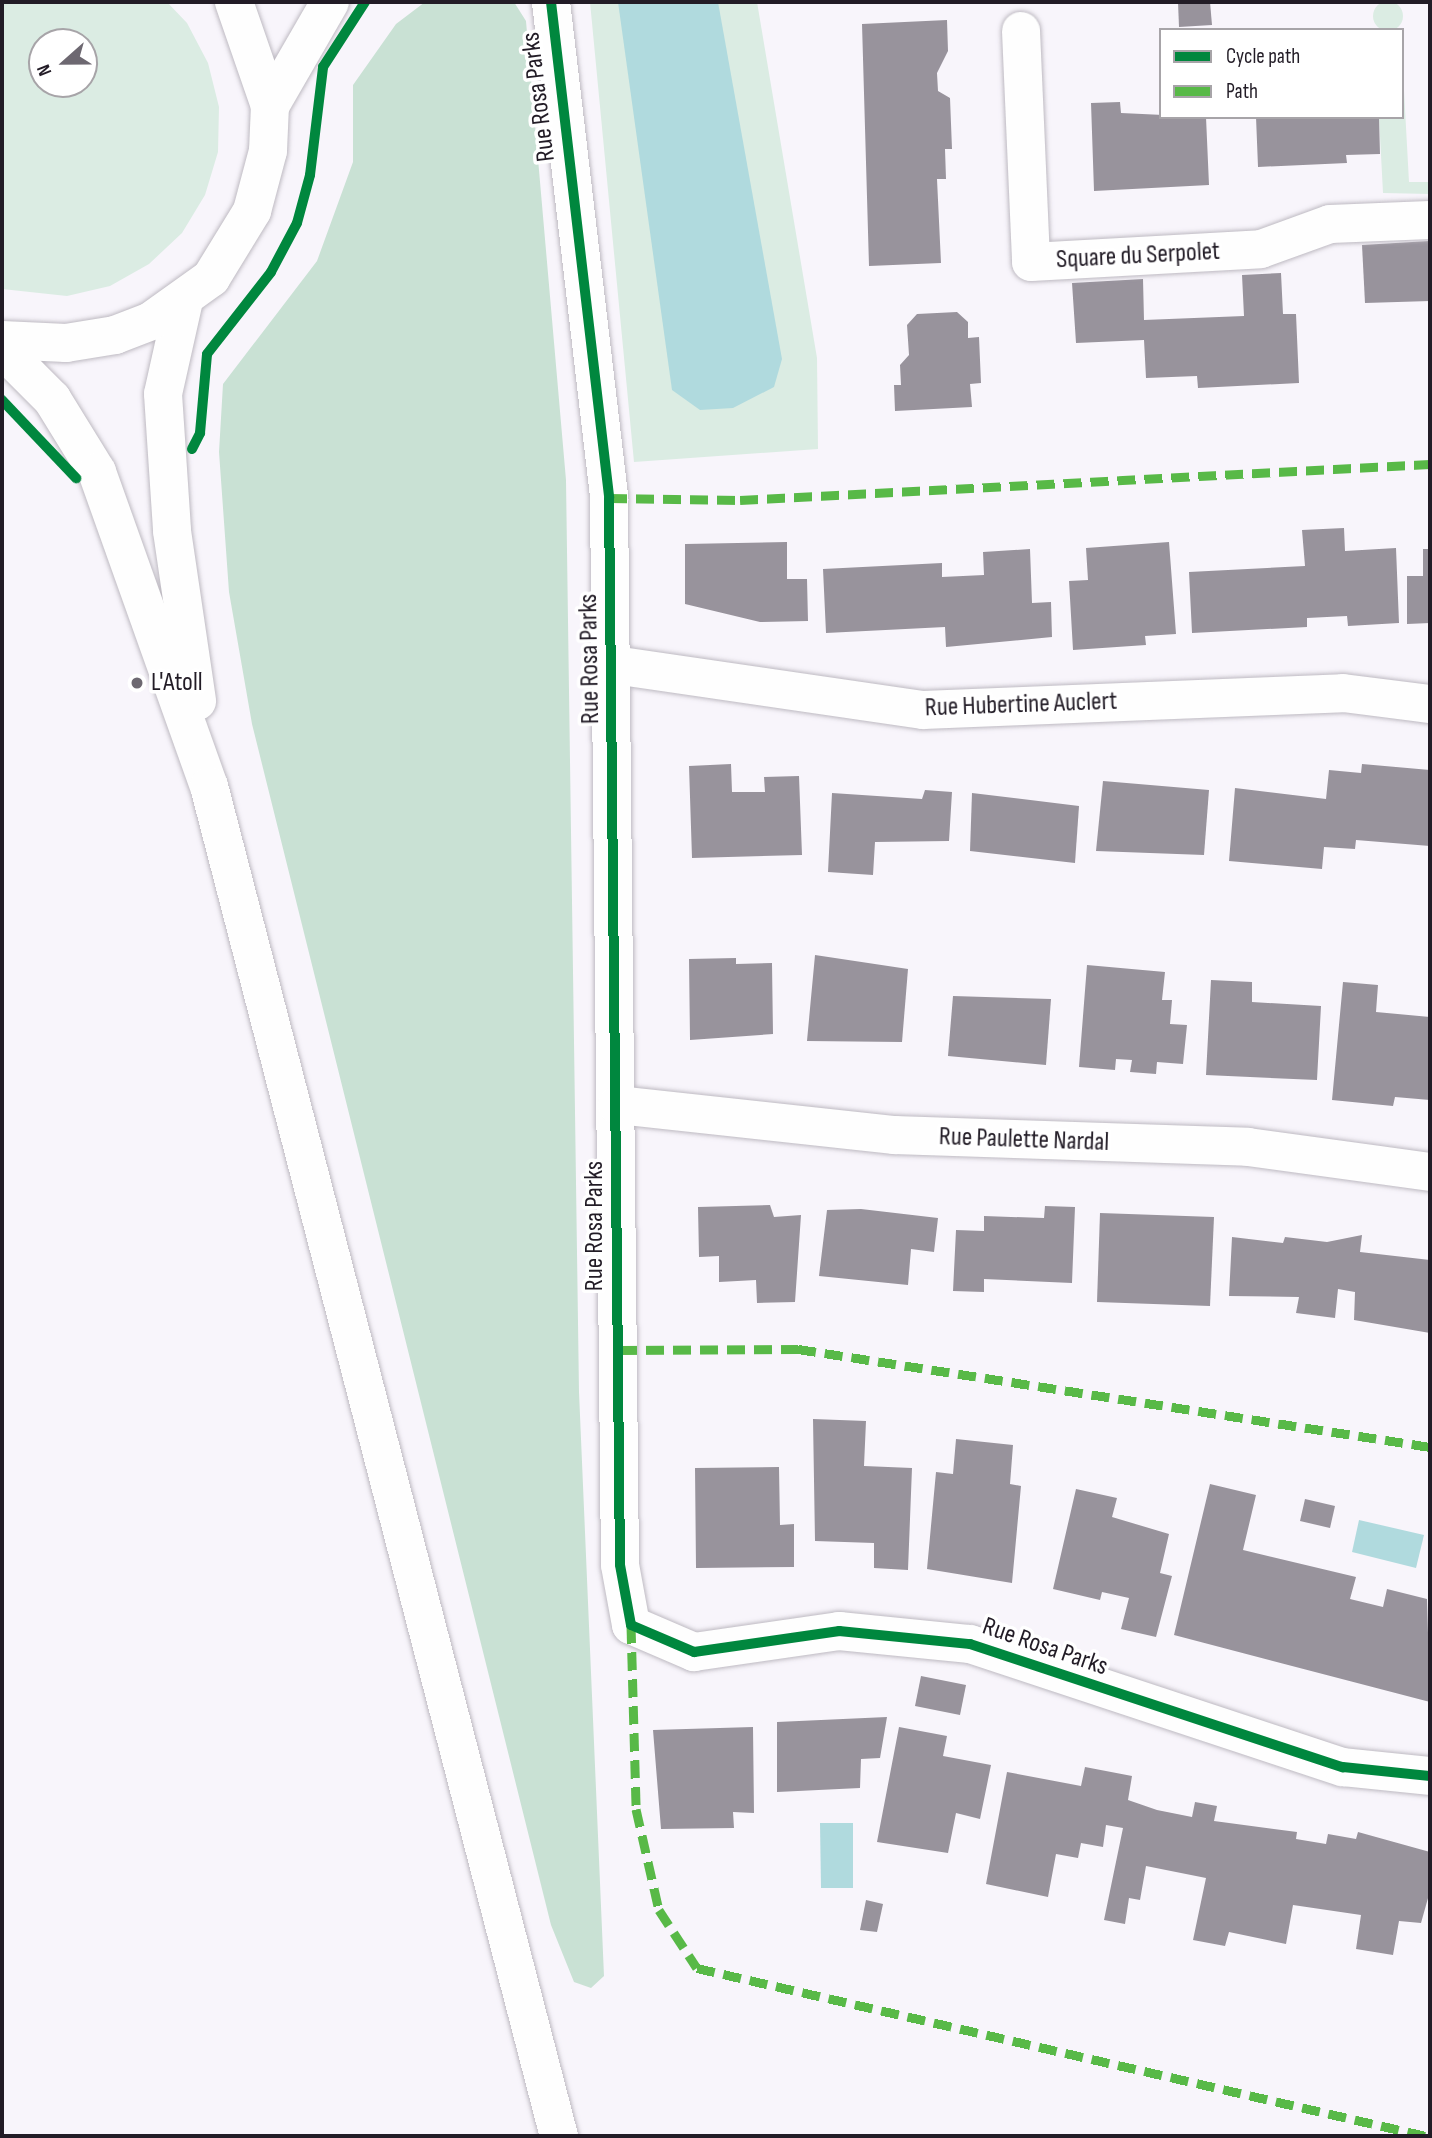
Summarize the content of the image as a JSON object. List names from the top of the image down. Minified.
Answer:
{"streets":{"street":["Rue Rosa Parks","Square du Serpolet","Rue Hubertine Auclert","Rue Paulette Nardal"]},"crossings":[["Rue Rosa Parks","Rue Hubertine Auclert"],["Rue Rosa Parks","Rue Paulette Nardal"]],"places":["L'Atoll"],"legend":["Cycle path","Path"],"north":"left"}
